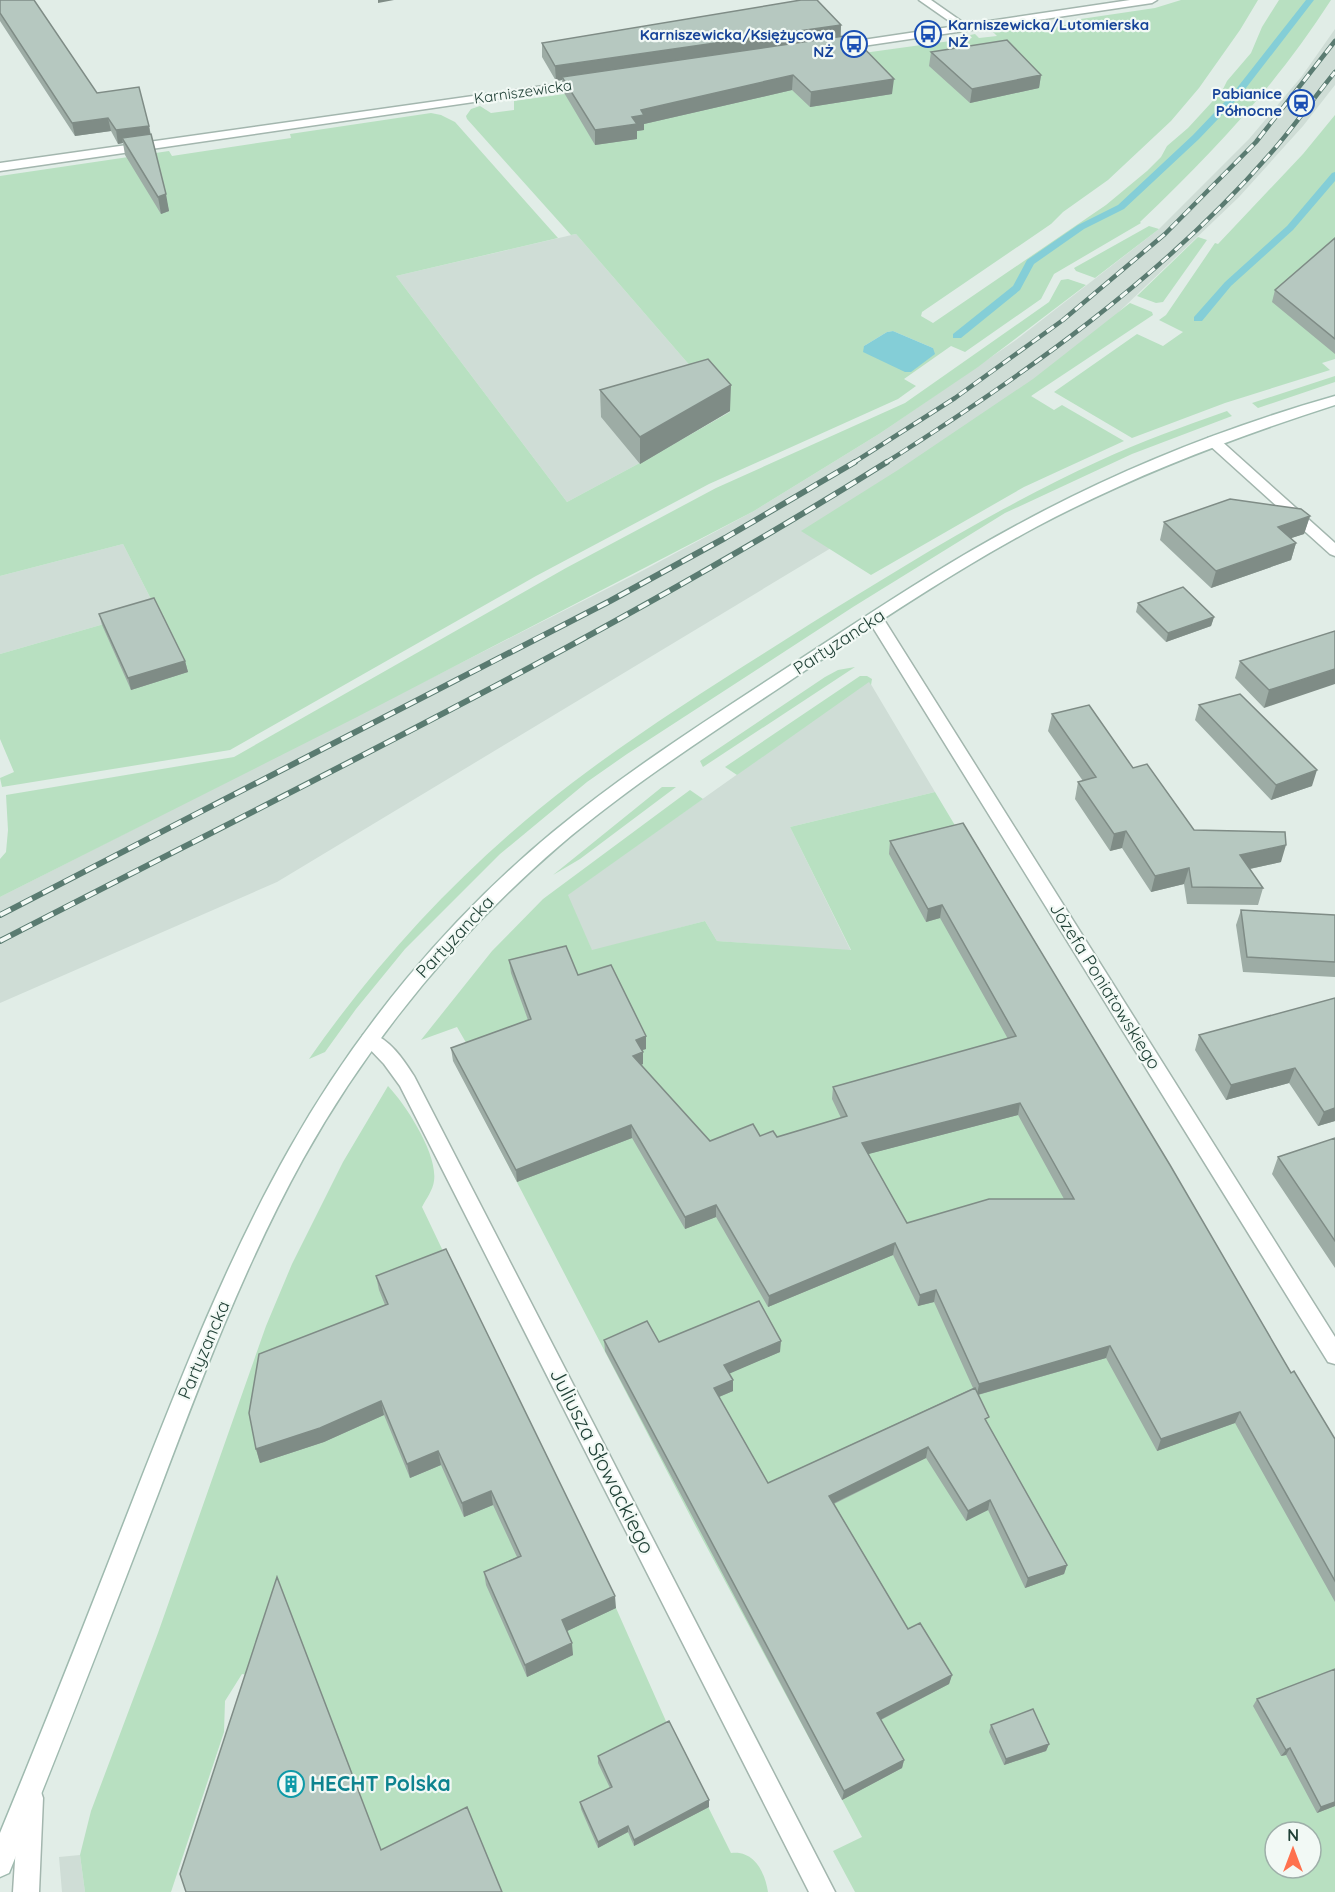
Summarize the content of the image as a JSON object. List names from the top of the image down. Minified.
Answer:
{"streets":{"street":["Karniszewicka","Partyzancka","Józefa Poniatowskiego","Juliusza Słowackiego"]},"crossings":[["Partyzancka","Józefa Poniatowskiego"],["Partyzancka","Juliusza Słowackiego"]],"places":{"bus stop":["Karniszewicka/Lutomierska NŻ","Karniszewicka/Księżycowa NŻ"],"station":["Pabianice Północne"],"building":["HECHT Polska"]},"north":"top"}
